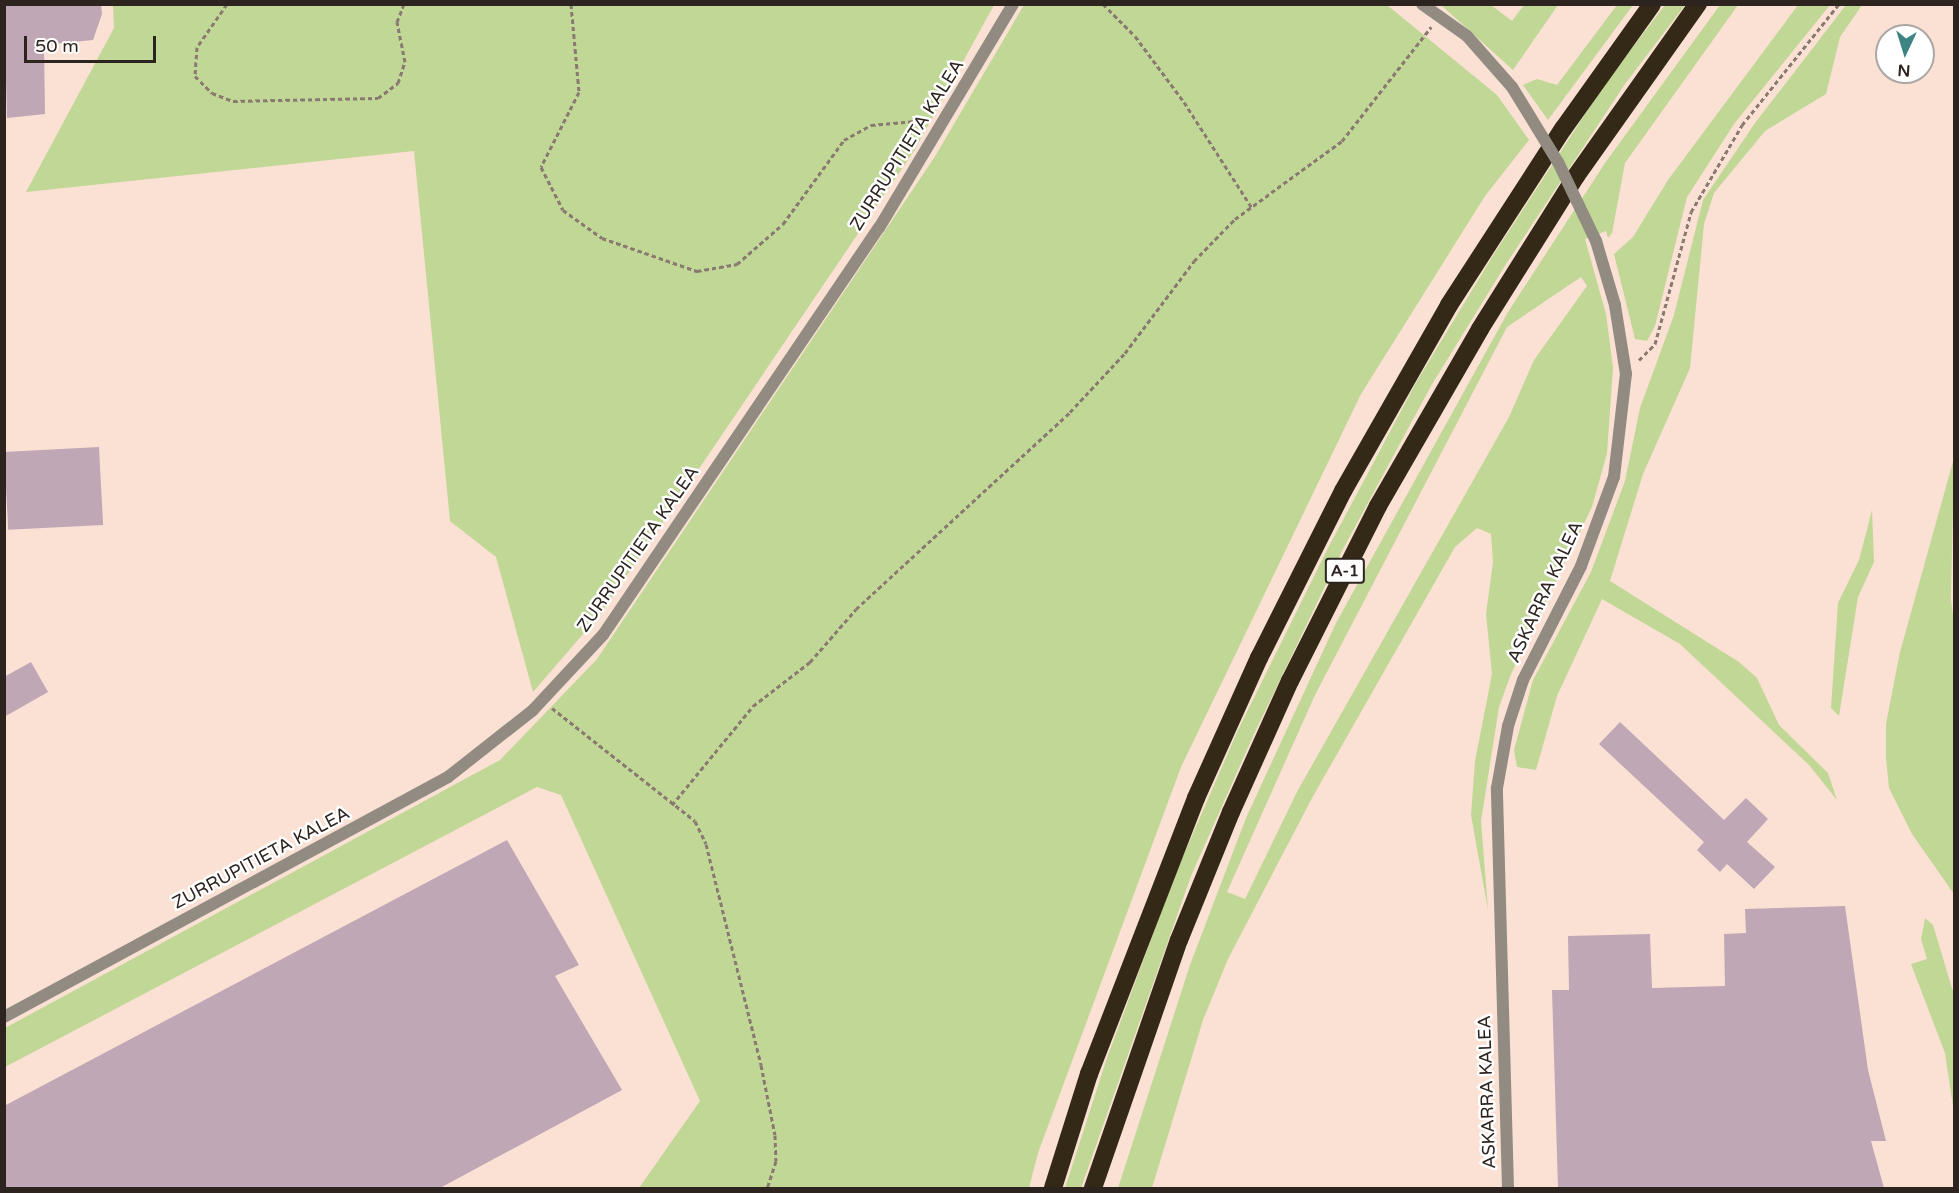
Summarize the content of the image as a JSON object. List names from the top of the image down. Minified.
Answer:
{"streets":{"highway":["A-1"],"street":["ZURRUPITIETA KALEA","ASKARRA KALEA"]},"scale_bar":"50 m","north":"bottom"}
